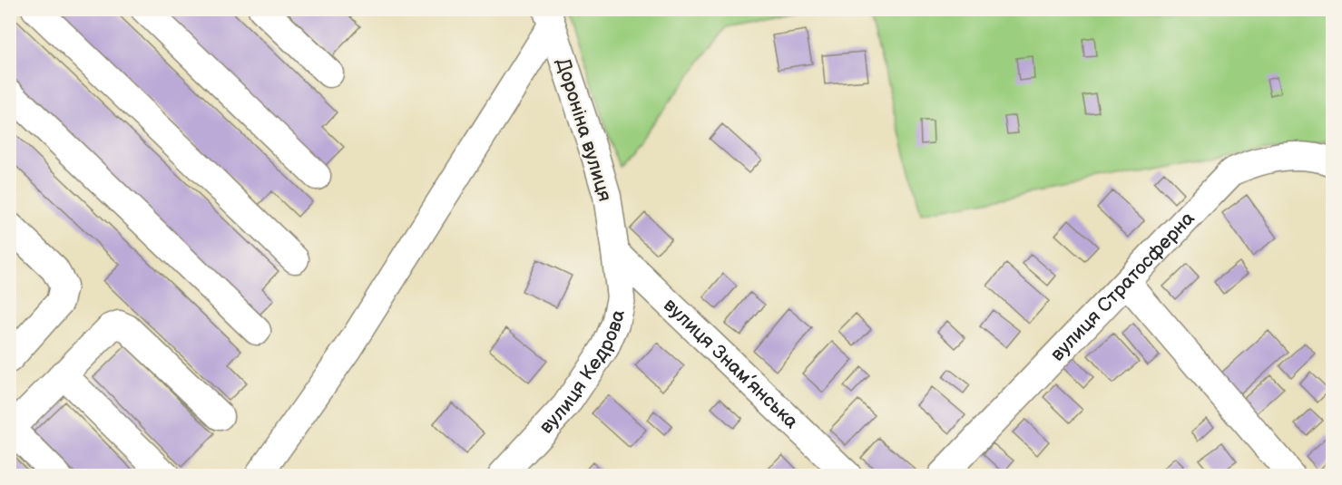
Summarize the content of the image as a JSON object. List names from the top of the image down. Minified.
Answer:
{"streets":{"street":["Дороніна вулиця","вулиця Стратосферна","вулиця Знам’янська","вулиця Кедрова"]},"crossings":[["Дороніна вулиця","вулиця Знам’янська"],["Дороніна вулиця","вулиця Кедрова"],["вулиця Знам’янська","вулиця Кедрова"]]}
